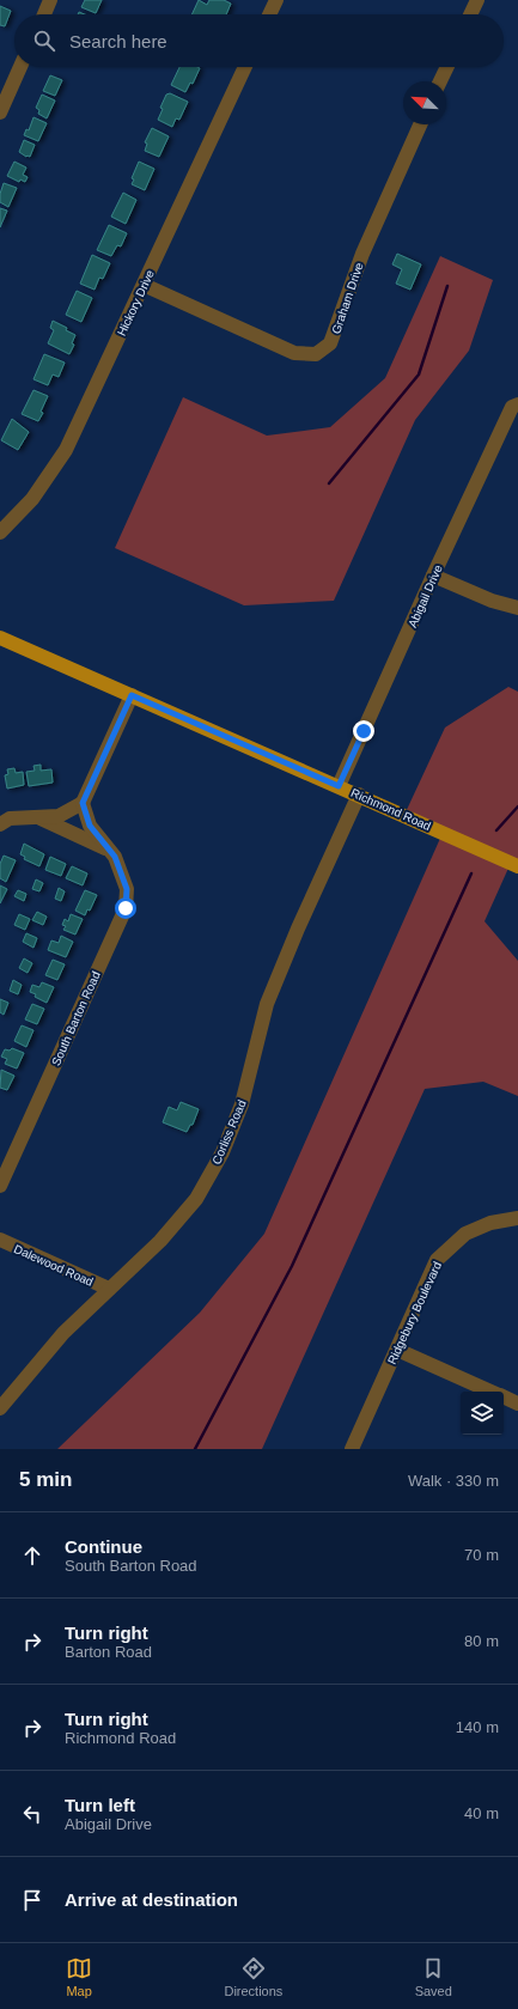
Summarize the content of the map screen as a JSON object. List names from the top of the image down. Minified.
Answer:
{"streets":{"main road":["Richmond Road"],"street":["Graham Drive","Hickory Drive","Abigail Drive","South Barton Road","Corliss Road","Dalewood Road","Ridgebury Boulevard"]},"crossings":[["Graham Drive","Hickory Drive"],["Abigail Drive","Richmond Road"],["Richmond Road","Corliss Road"],["Corliss Road","Dalewood Road"]],"north":"top left","page":{"search":"Search here","heading":["5 min","Walk · 330 m"],"list":[["Continue","South Barton Road","70 m"],["Turn right","Barton Road","80 m"],["Turn right","Richmond Road","140 m"],["Turn left","Abigail Drive","40 m"],"Arrive at destination"],"nav":["Map","Directions","Saved"]}}
